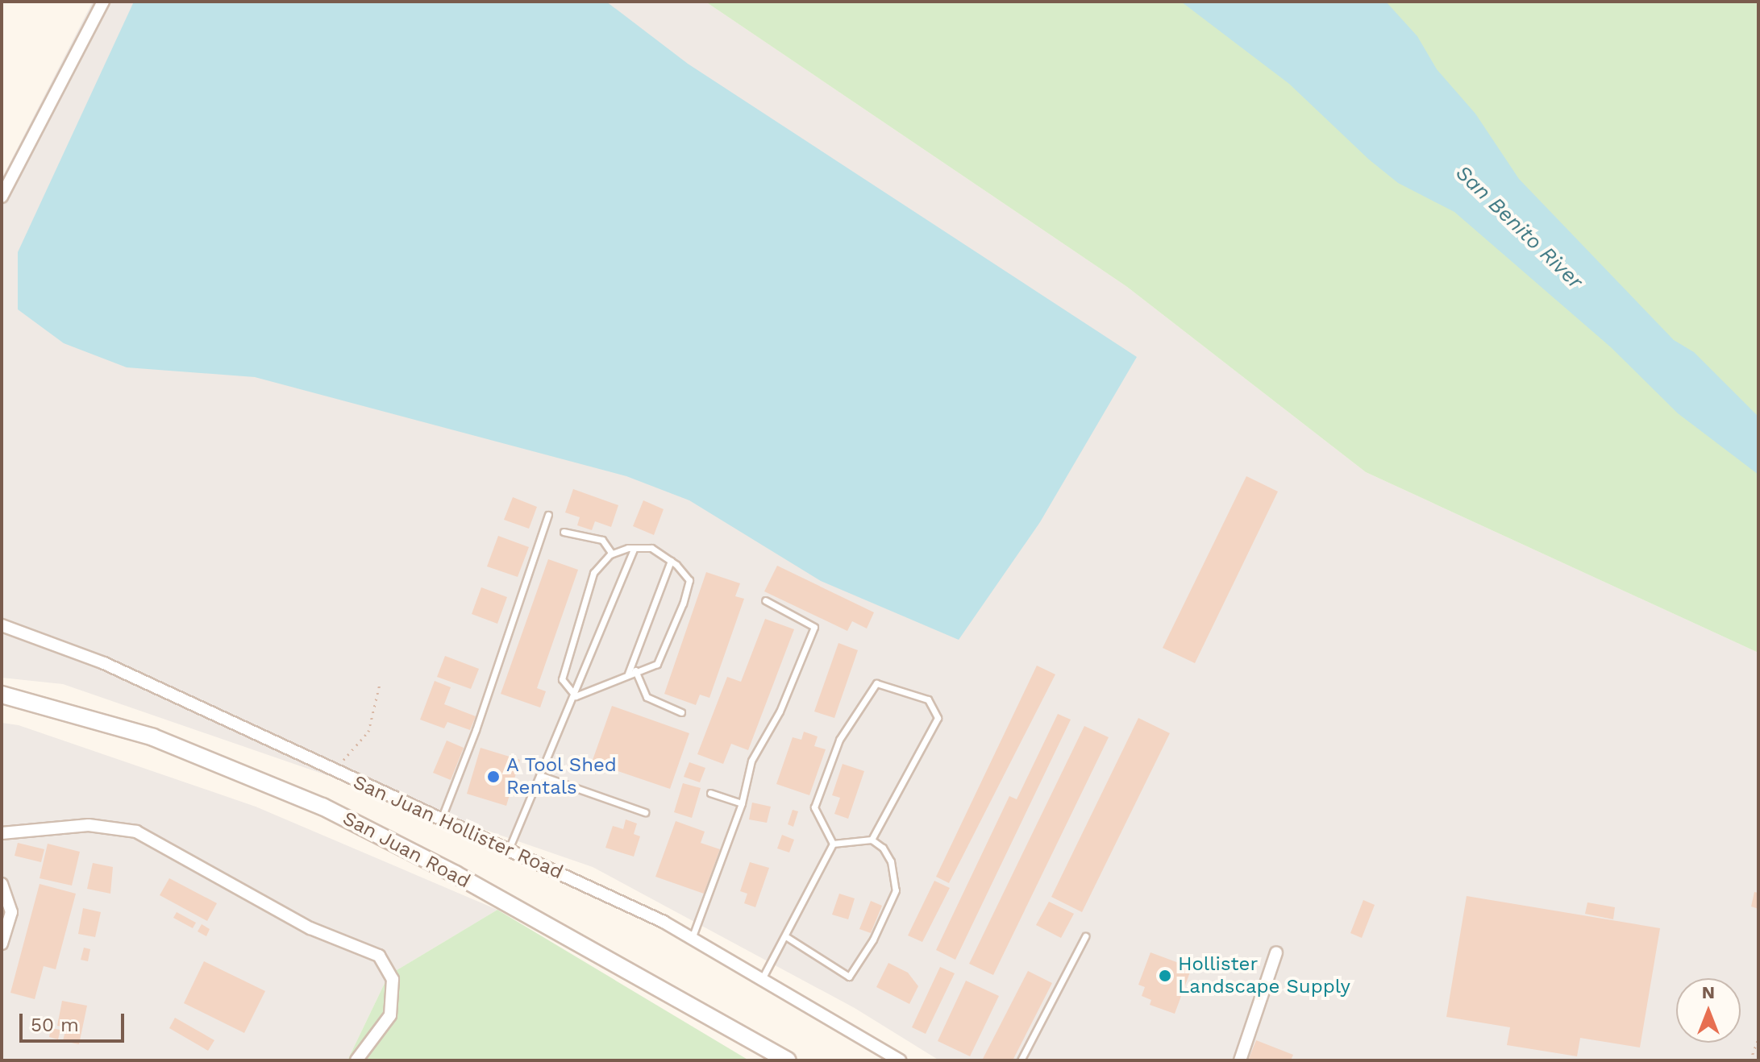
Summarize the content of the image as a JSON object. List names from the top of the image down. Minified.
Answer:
{"streets":{"main road":["San Juan Road"],"street":["San Juan Hollister Road"]},"water":["San Benito River"],"places":["A Tool Shed Rentals","Hollister Landscape Supply"],"scale_bar":"50 m","north":"top"}
